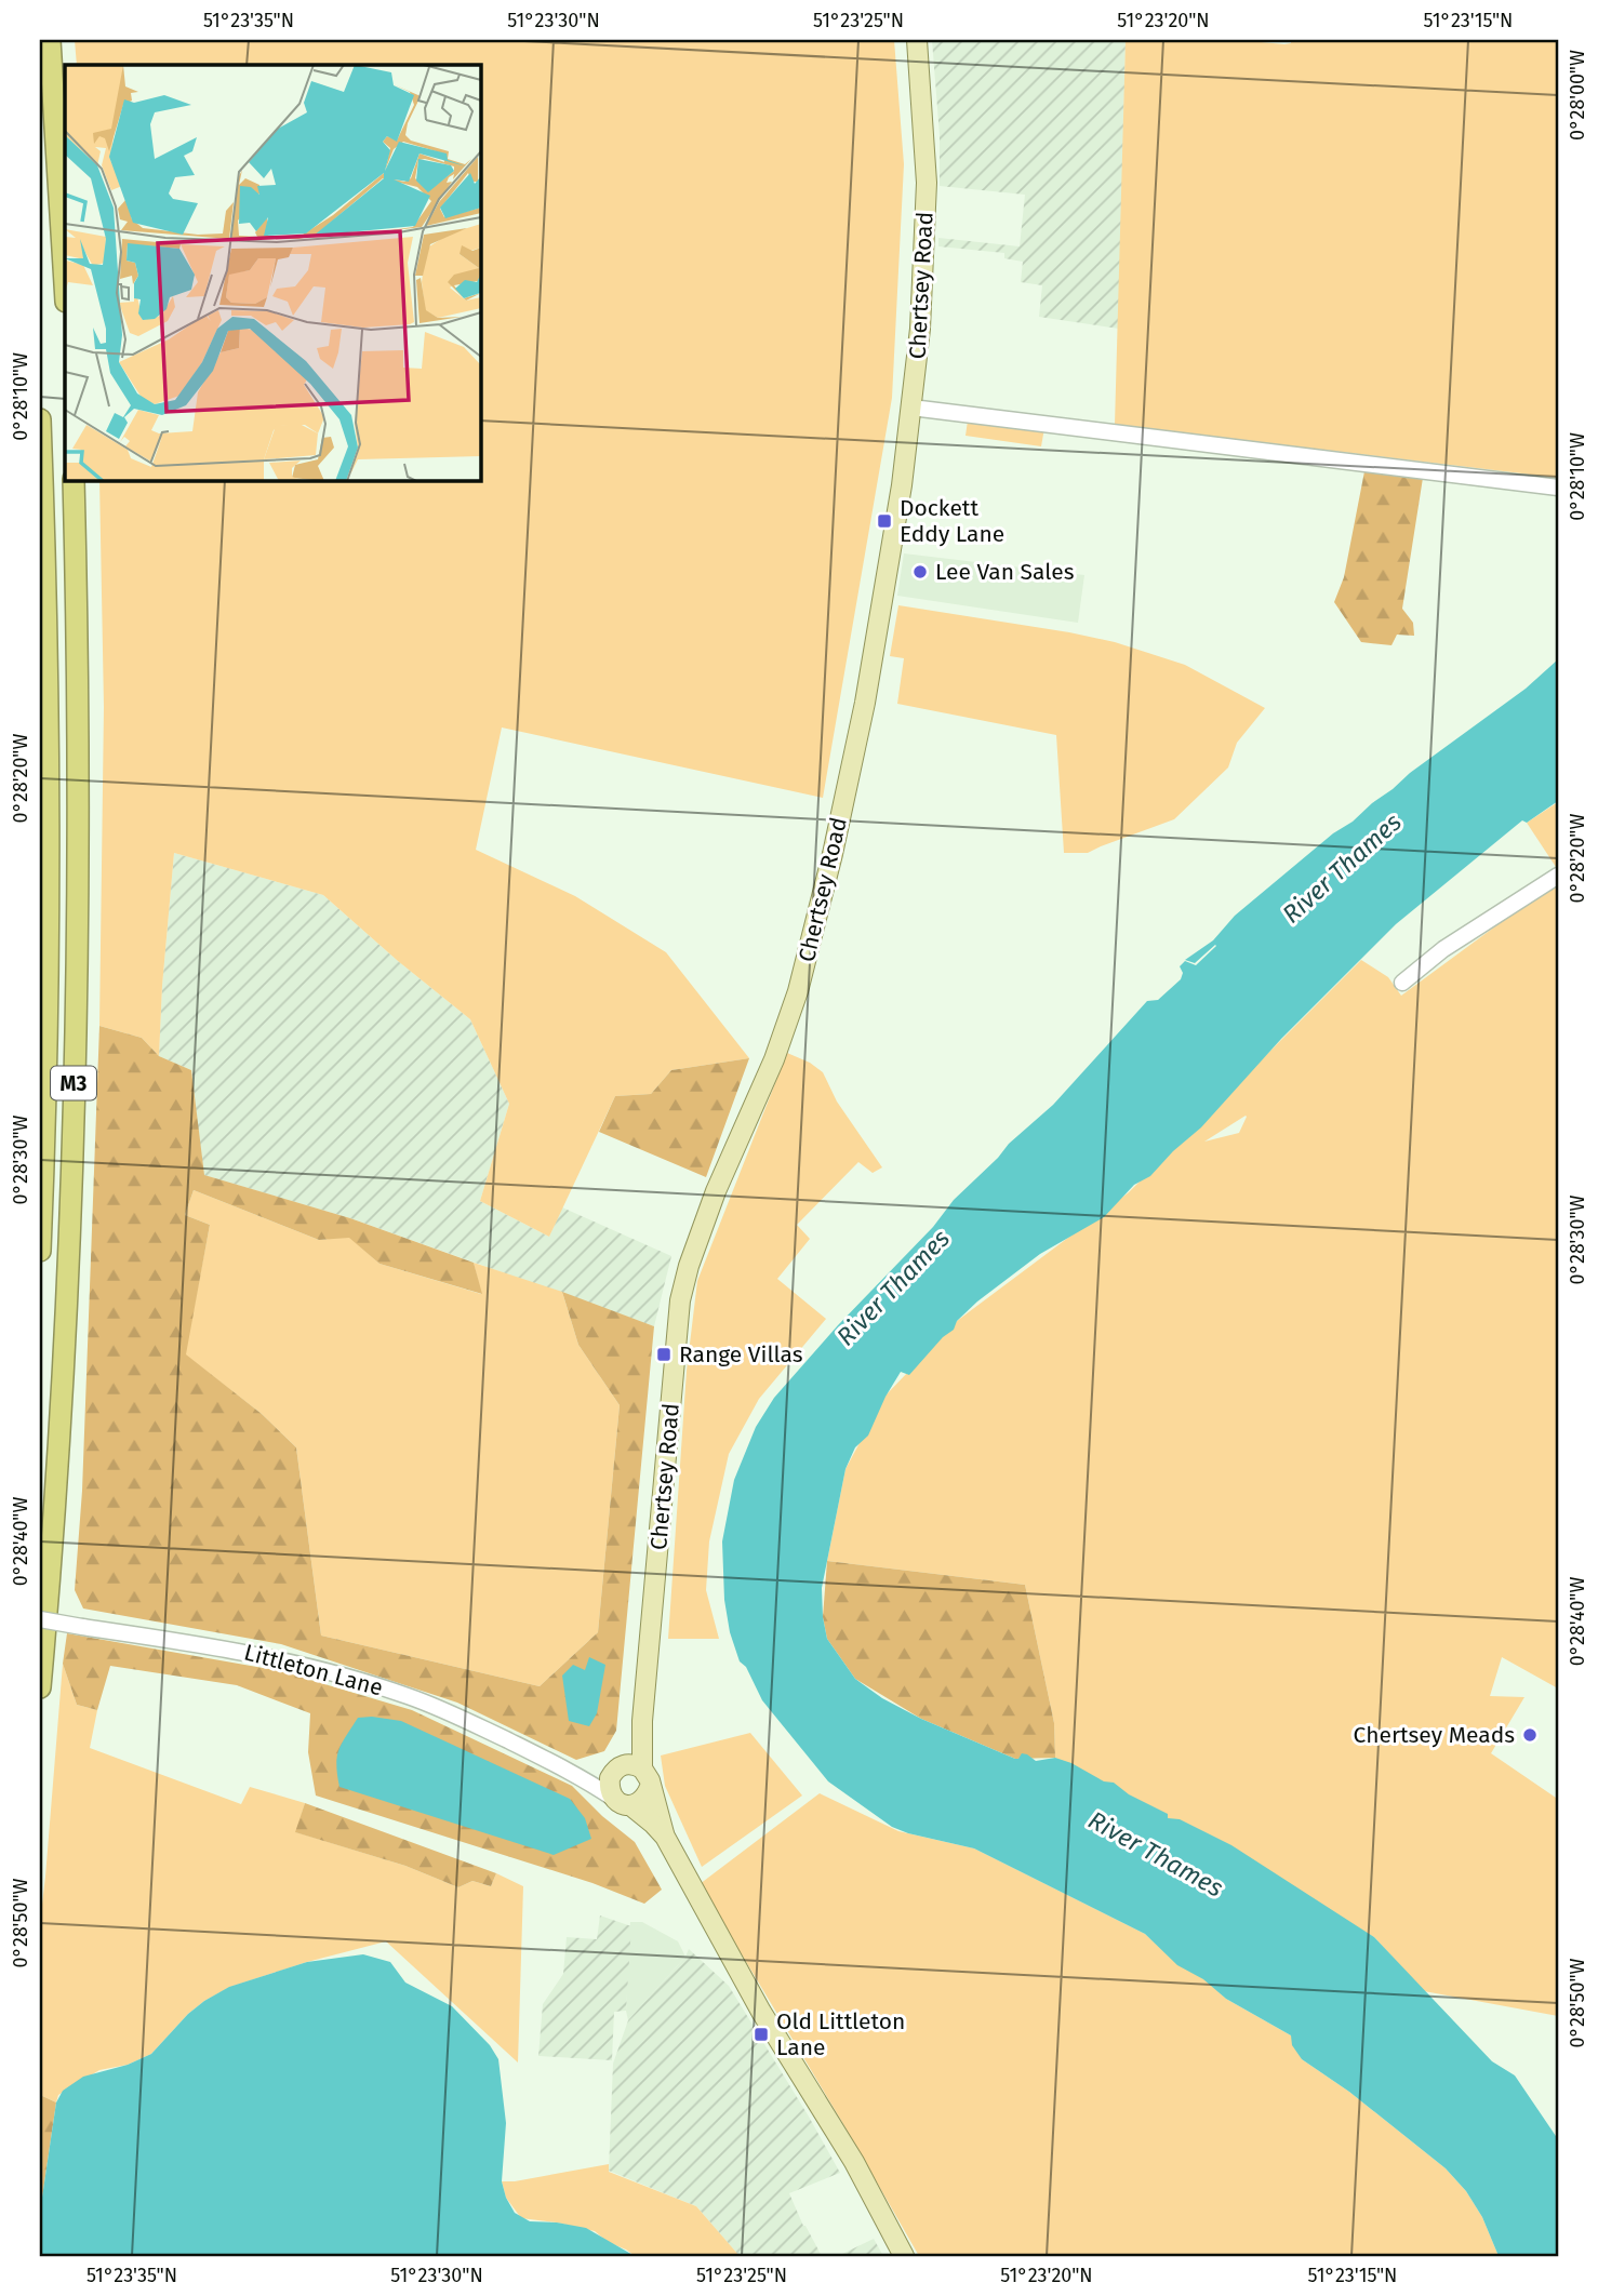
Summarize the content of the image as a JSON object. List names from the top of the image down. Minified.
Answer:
{"streets":{"highway":["M3"],"main road":["Chertsey Road"],"street":["Littleton Lane"]},"crossings":[["Chertsey Road","Littleton Lane"]],"water":["River Thames"],"places":{"transit":["Dockett Eddy Lane","Range Villas","Old Littleton Lane"],"other":["Lee Van Sales","Chertsey Meads"]},"coordinates":["51°23'35\"N","51°23'30\"N","51°23'25\"N","51°23'20\"N","51°23'15\"N","0°28'00\"W","0°28'10\"W","0°28'20\"W","0°28'30\"W","0°28'40\"W","0°28'50\"W"]}
